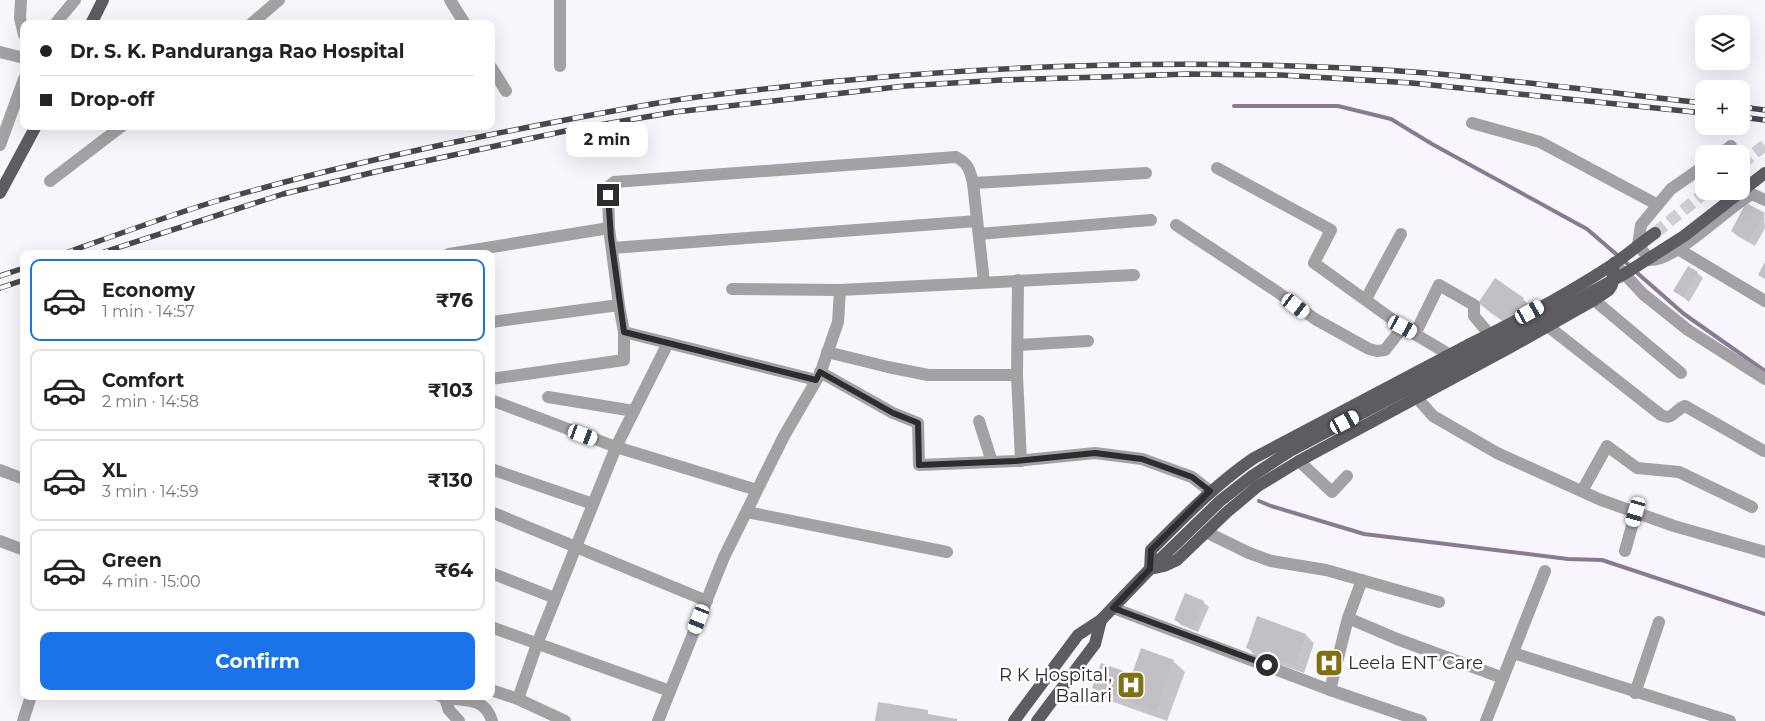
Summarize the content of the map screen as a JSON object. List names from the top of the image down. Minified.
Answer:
{"places":{"hospital":["Leela ENT Care","R K Hospital, Ballari"]},"page":{"map_buttons":["+","−"],"banner":["Dr. S. K. Panduranga Rao Hospital","Drop-off"],"bubble":"2 min","list":[{"name":"Economy","note":"1 min · 14:57","value":"₹76"},{"name":"Comfort","note":"2 min · 14:58","value":"₹103"},{"name":"XL","note":"3 min · 14:59","value":"₹130"},{"name":"Green","note":"4 min · 15:00","value":"₹64"}],"buttons":"Confirm"}}
